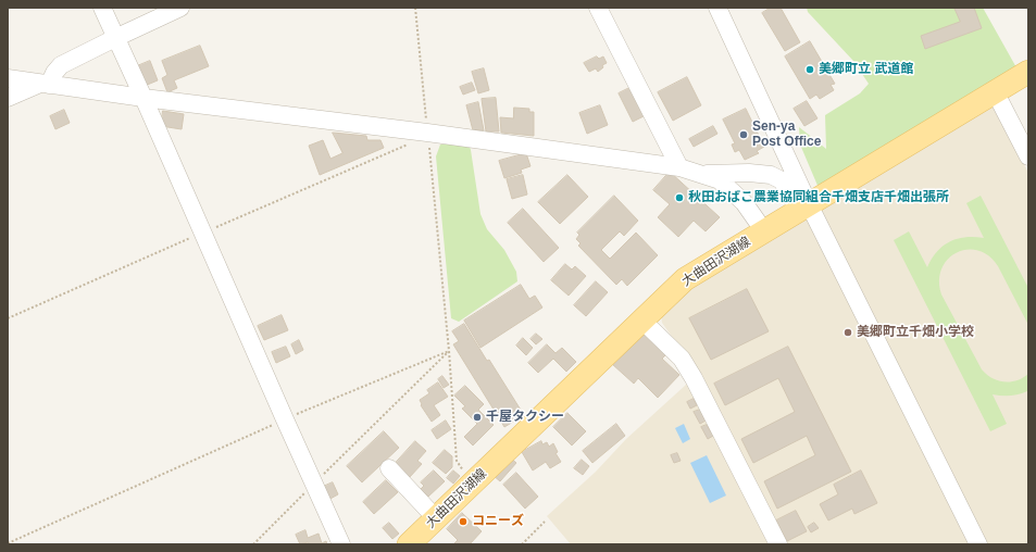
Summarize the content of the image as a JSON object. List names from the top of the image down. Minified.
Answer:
{"streets":{"main road":["大曲田沢湖線"]},"places":["美郷町立 武道館","Sen-ya Post Office","秋田おばこ農業協同組合千畑支店千畑出張所","美郷町立千畑小学校","千屋タクシー","コニーズ"]}
